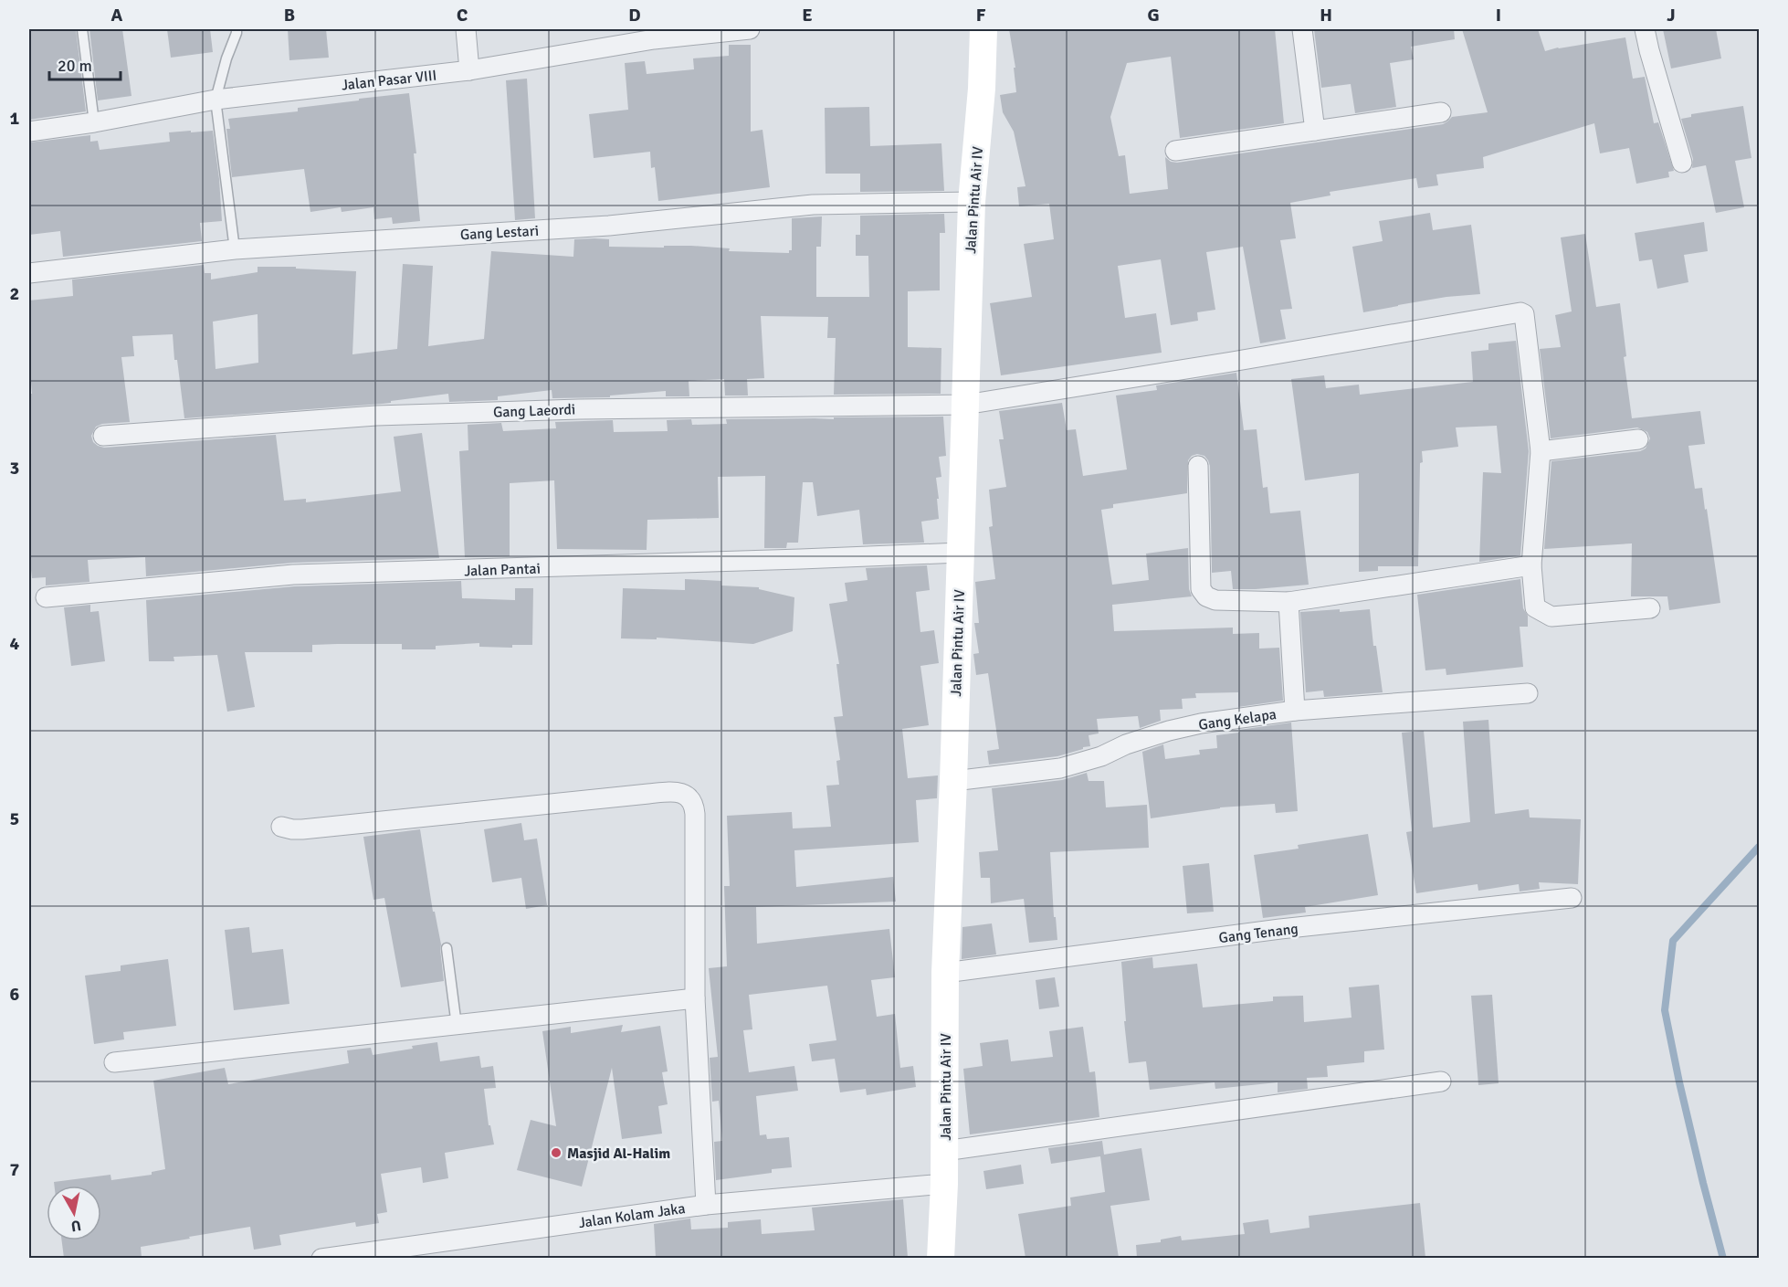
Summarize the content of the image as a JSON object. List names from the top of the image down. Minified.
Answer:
{"streets":{"main road":["Jalan Pintu Air IV"],"street":["Jalan Pasar VIII","Gang Lestari","Gang Laeordi","Jalan Pantai","Gang Kelapa","Gang Tenang","Jalan Kolam Jaka"]},"crossings":[["Jalan Pintu Air IV","Gang Lestari"],["Jalan Pintu Air IV","Gang Laeordi"],["Jalan Pintu Air IV","Jalan Pantai"],["Jalan Pintu Air IV","Gang Kelapa"],["Jalan Pintu Air IV","Gang Tenang"],["Jalan Pintu Air IV","Jalan Kolam Jaka"]],"places":["Masjid Al-Halim"],"scale_bar":"20 m","north":"bottom","grid":{"columns":["A","B","C","D","E","F","G","H","I","J"],"rows":["1","2","3","4","5","6","7"]}}
